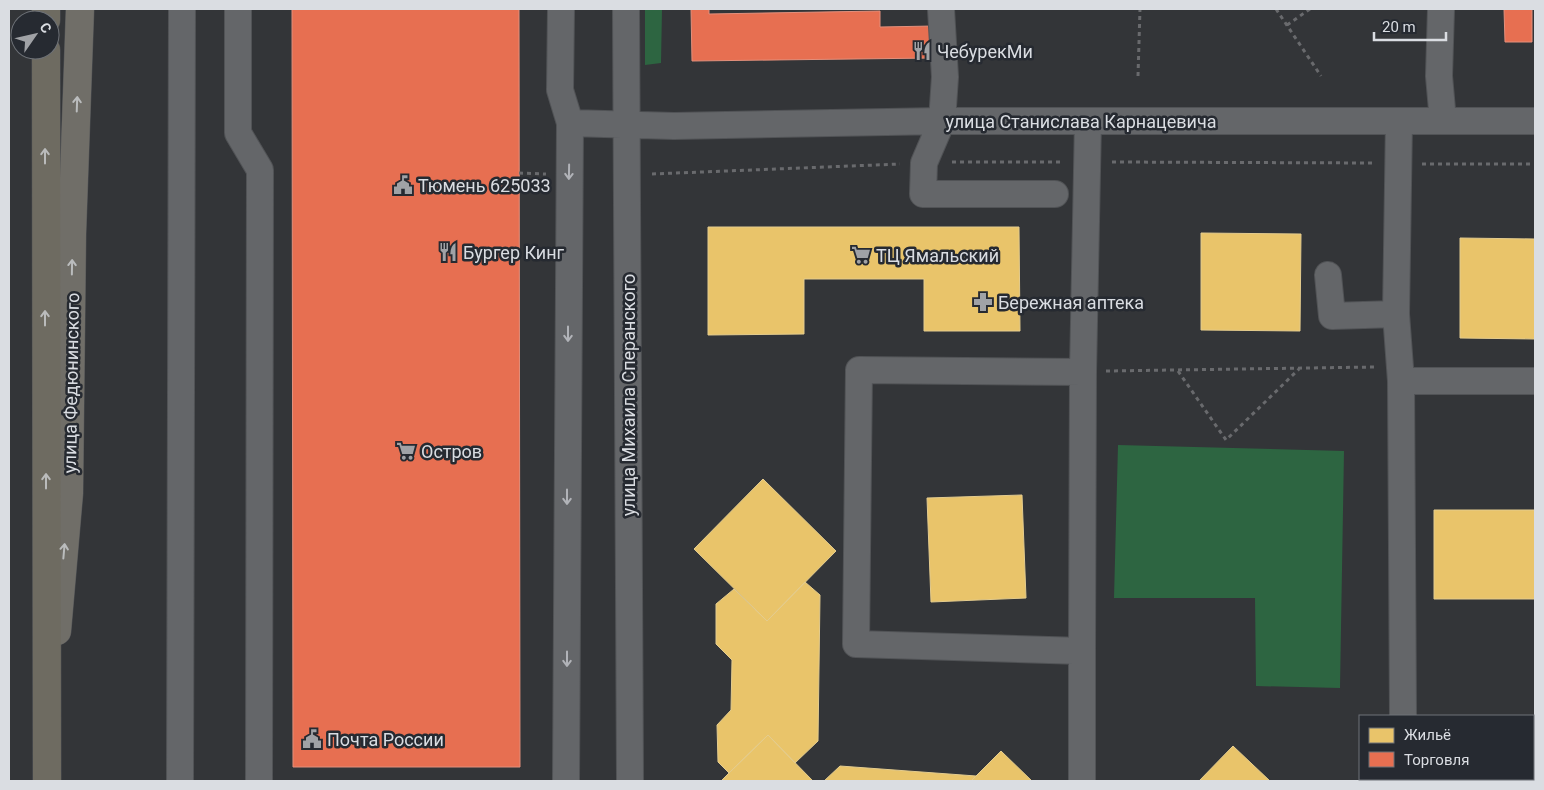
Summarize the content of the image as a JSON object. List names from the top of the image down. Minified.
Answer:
{"streets":{"highway":["улица Федюнинского"],"street":["улица Станислава Карнацевича","улица Михаила Сперанского"]},"crossings":[["улица Станислава Карнацевича","улица Михаила Сперанского"]],"one_way":["улица Федюнинского"],"places":{"restaurant":["ЧебурекМи","Бургер Кинг"],"public building":["Тюмень 625033","Почта России"],"supermarket":["ТЦ Ямальский","Остров"],"pharmacy":["Бережная аптека"]},"legend":["Жильё","Торговля"],"scale_bar":"20 m","north":"top right"}
